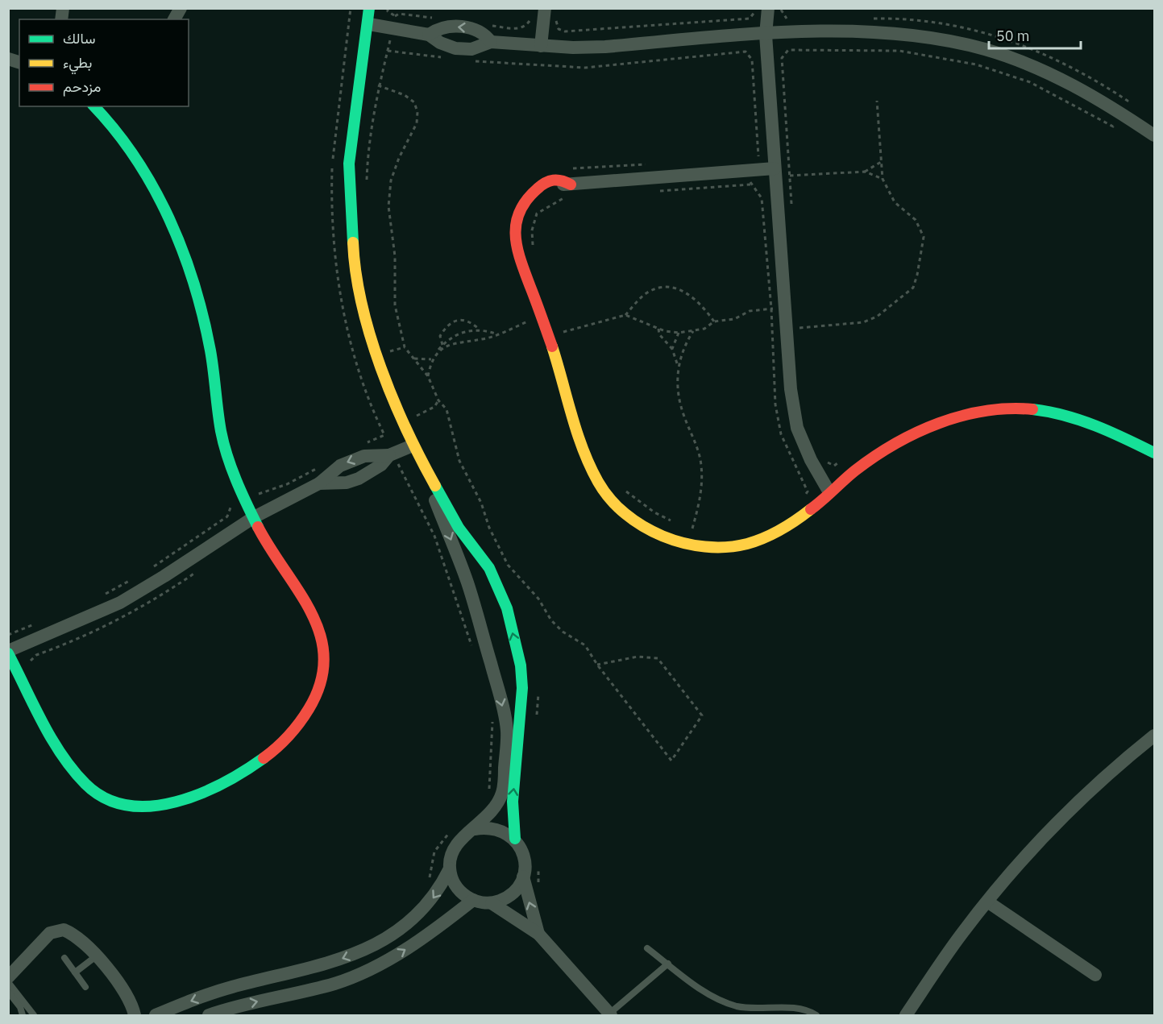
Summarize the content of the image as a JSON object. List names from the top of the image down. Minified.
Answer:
{"legend":["سالك","بطيء","مزدحم"],"scale_bar":"50 m"}
